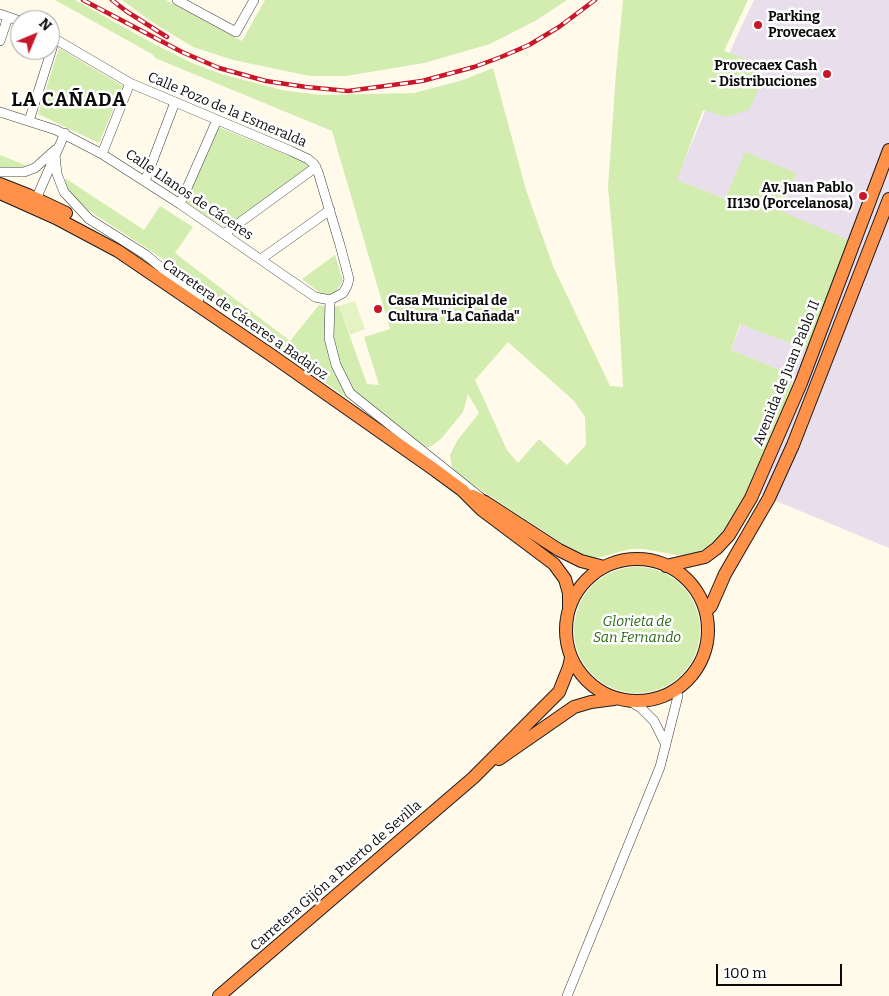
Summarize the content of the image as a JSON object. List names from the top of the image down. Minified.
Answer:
{"streets":{"highway":["Carretera de Cáceres a Badajoz","Avenida de Juan Pablo II","Carretera Gijón a Puerto de Sevilla"],"street":["Calle Pozo de la Esmeralda","Calle Llanos de Cáceres"]},"crossings":[["Avenida de Juan Pablo II","Carretera Gijón a Puerto de Sevilla"]],"districts":["LA CAÑADA"],"parks":["Glorieta de San Fernando"],"places":["Parking Provecaex","Provecaex Cash - Distribuciones","Av. Juan Pablo II130 (Porcelanosa)","Casa Municipal de Cultura \"La Cañada\""],"scale_bar":"100 m","north":"top right"}
